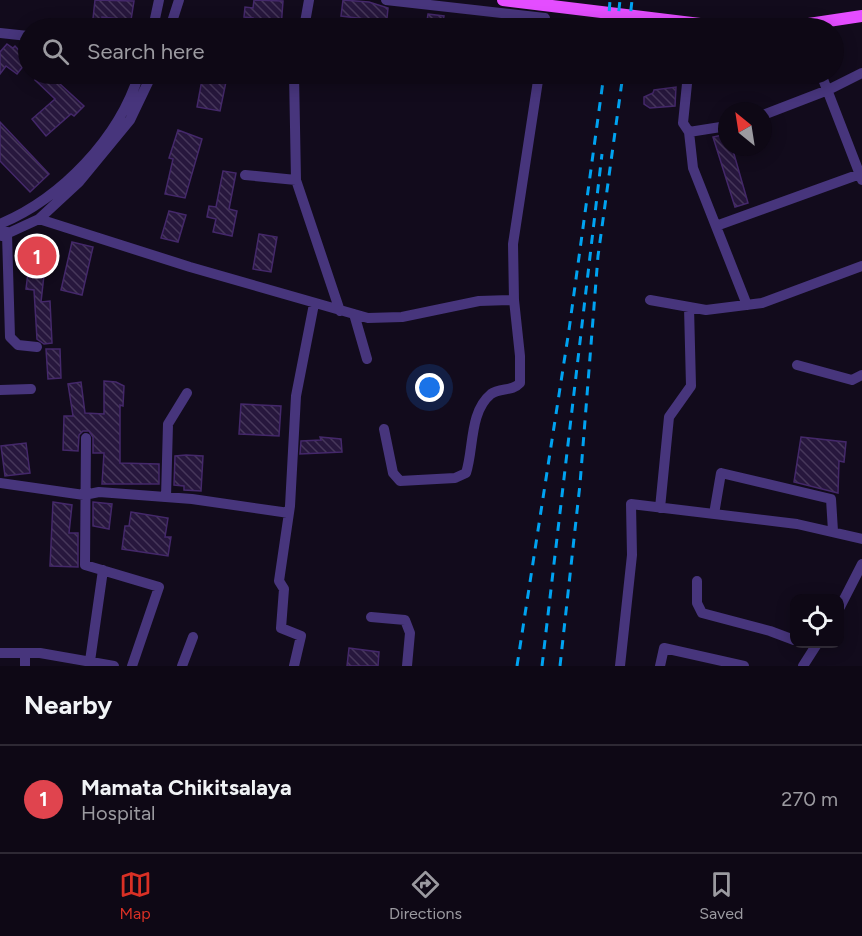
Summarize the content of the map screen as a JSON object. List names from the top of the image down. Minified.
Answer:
{"north":"top left","page":{"search":"Search here","pins":"1","heading":"Nearby","list":[{"mark":"1","name":"Mamata Chikitsalaya","note":"Hospital","value":"270 m"}],"nav":["Map","Directions","Saved"]}}
